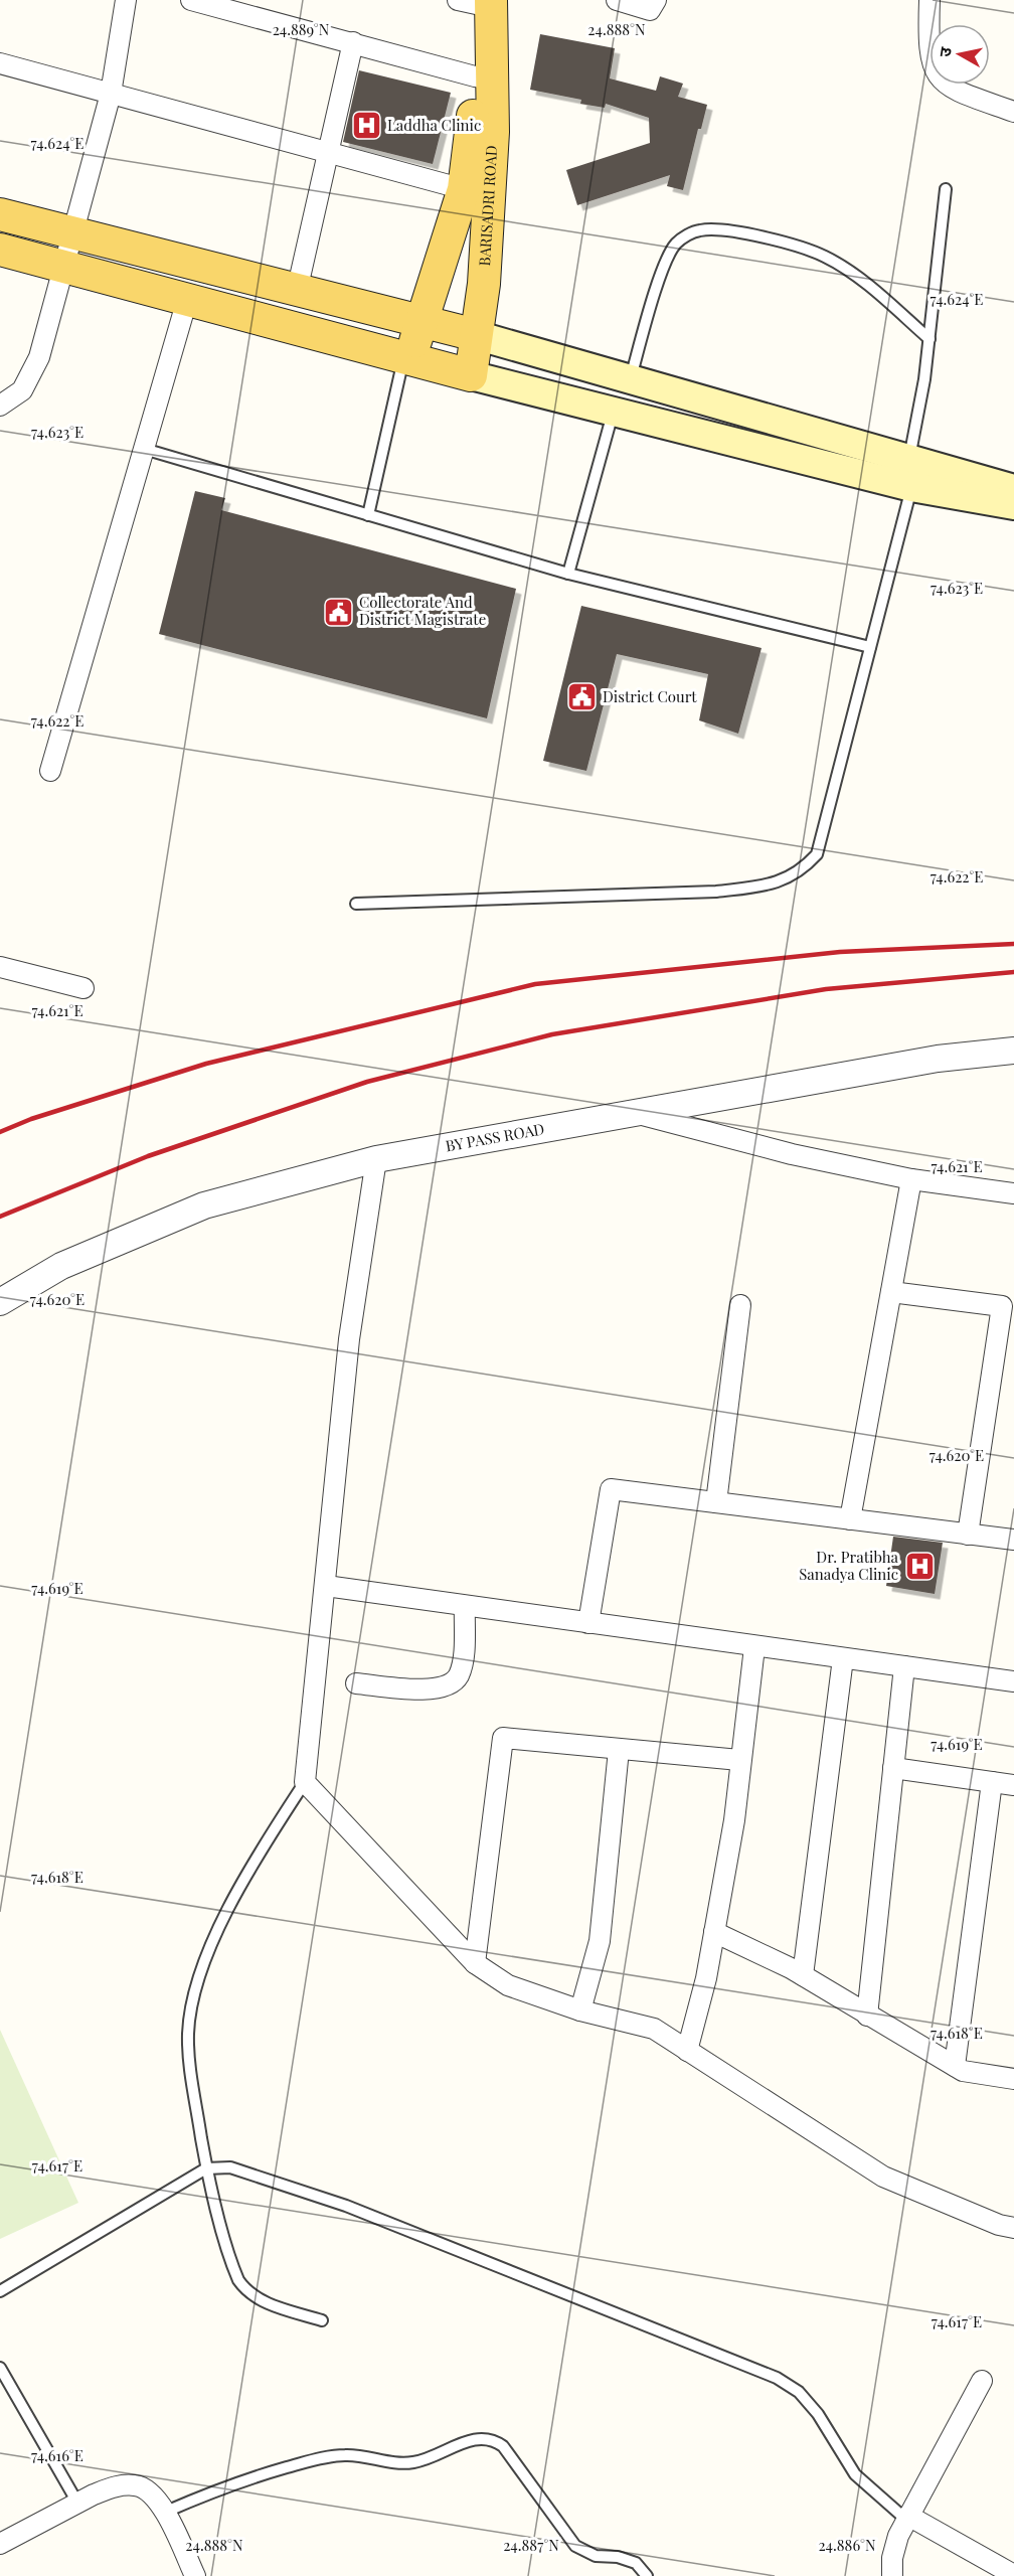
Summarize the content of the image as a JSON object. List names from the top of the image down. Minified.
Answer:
{"streets":{"main road":["BARISADRI ROAD"],"street":["BY PASS ROAD"]},"places":{"hospital":["Laddha Clinic","Dr. Pratibha Sanadya Clinic"],"public building":["Collectorate And District Magistrate","District Court"]},"north":"left","coordinates":["24.889°N","24.888°N","74.624°E","74.623°E","74.622°E","74.621°E","74.620°E","74.619°E","74.618°E","74.617°E","74.616°E","24.887°N","24.886°N"]}
